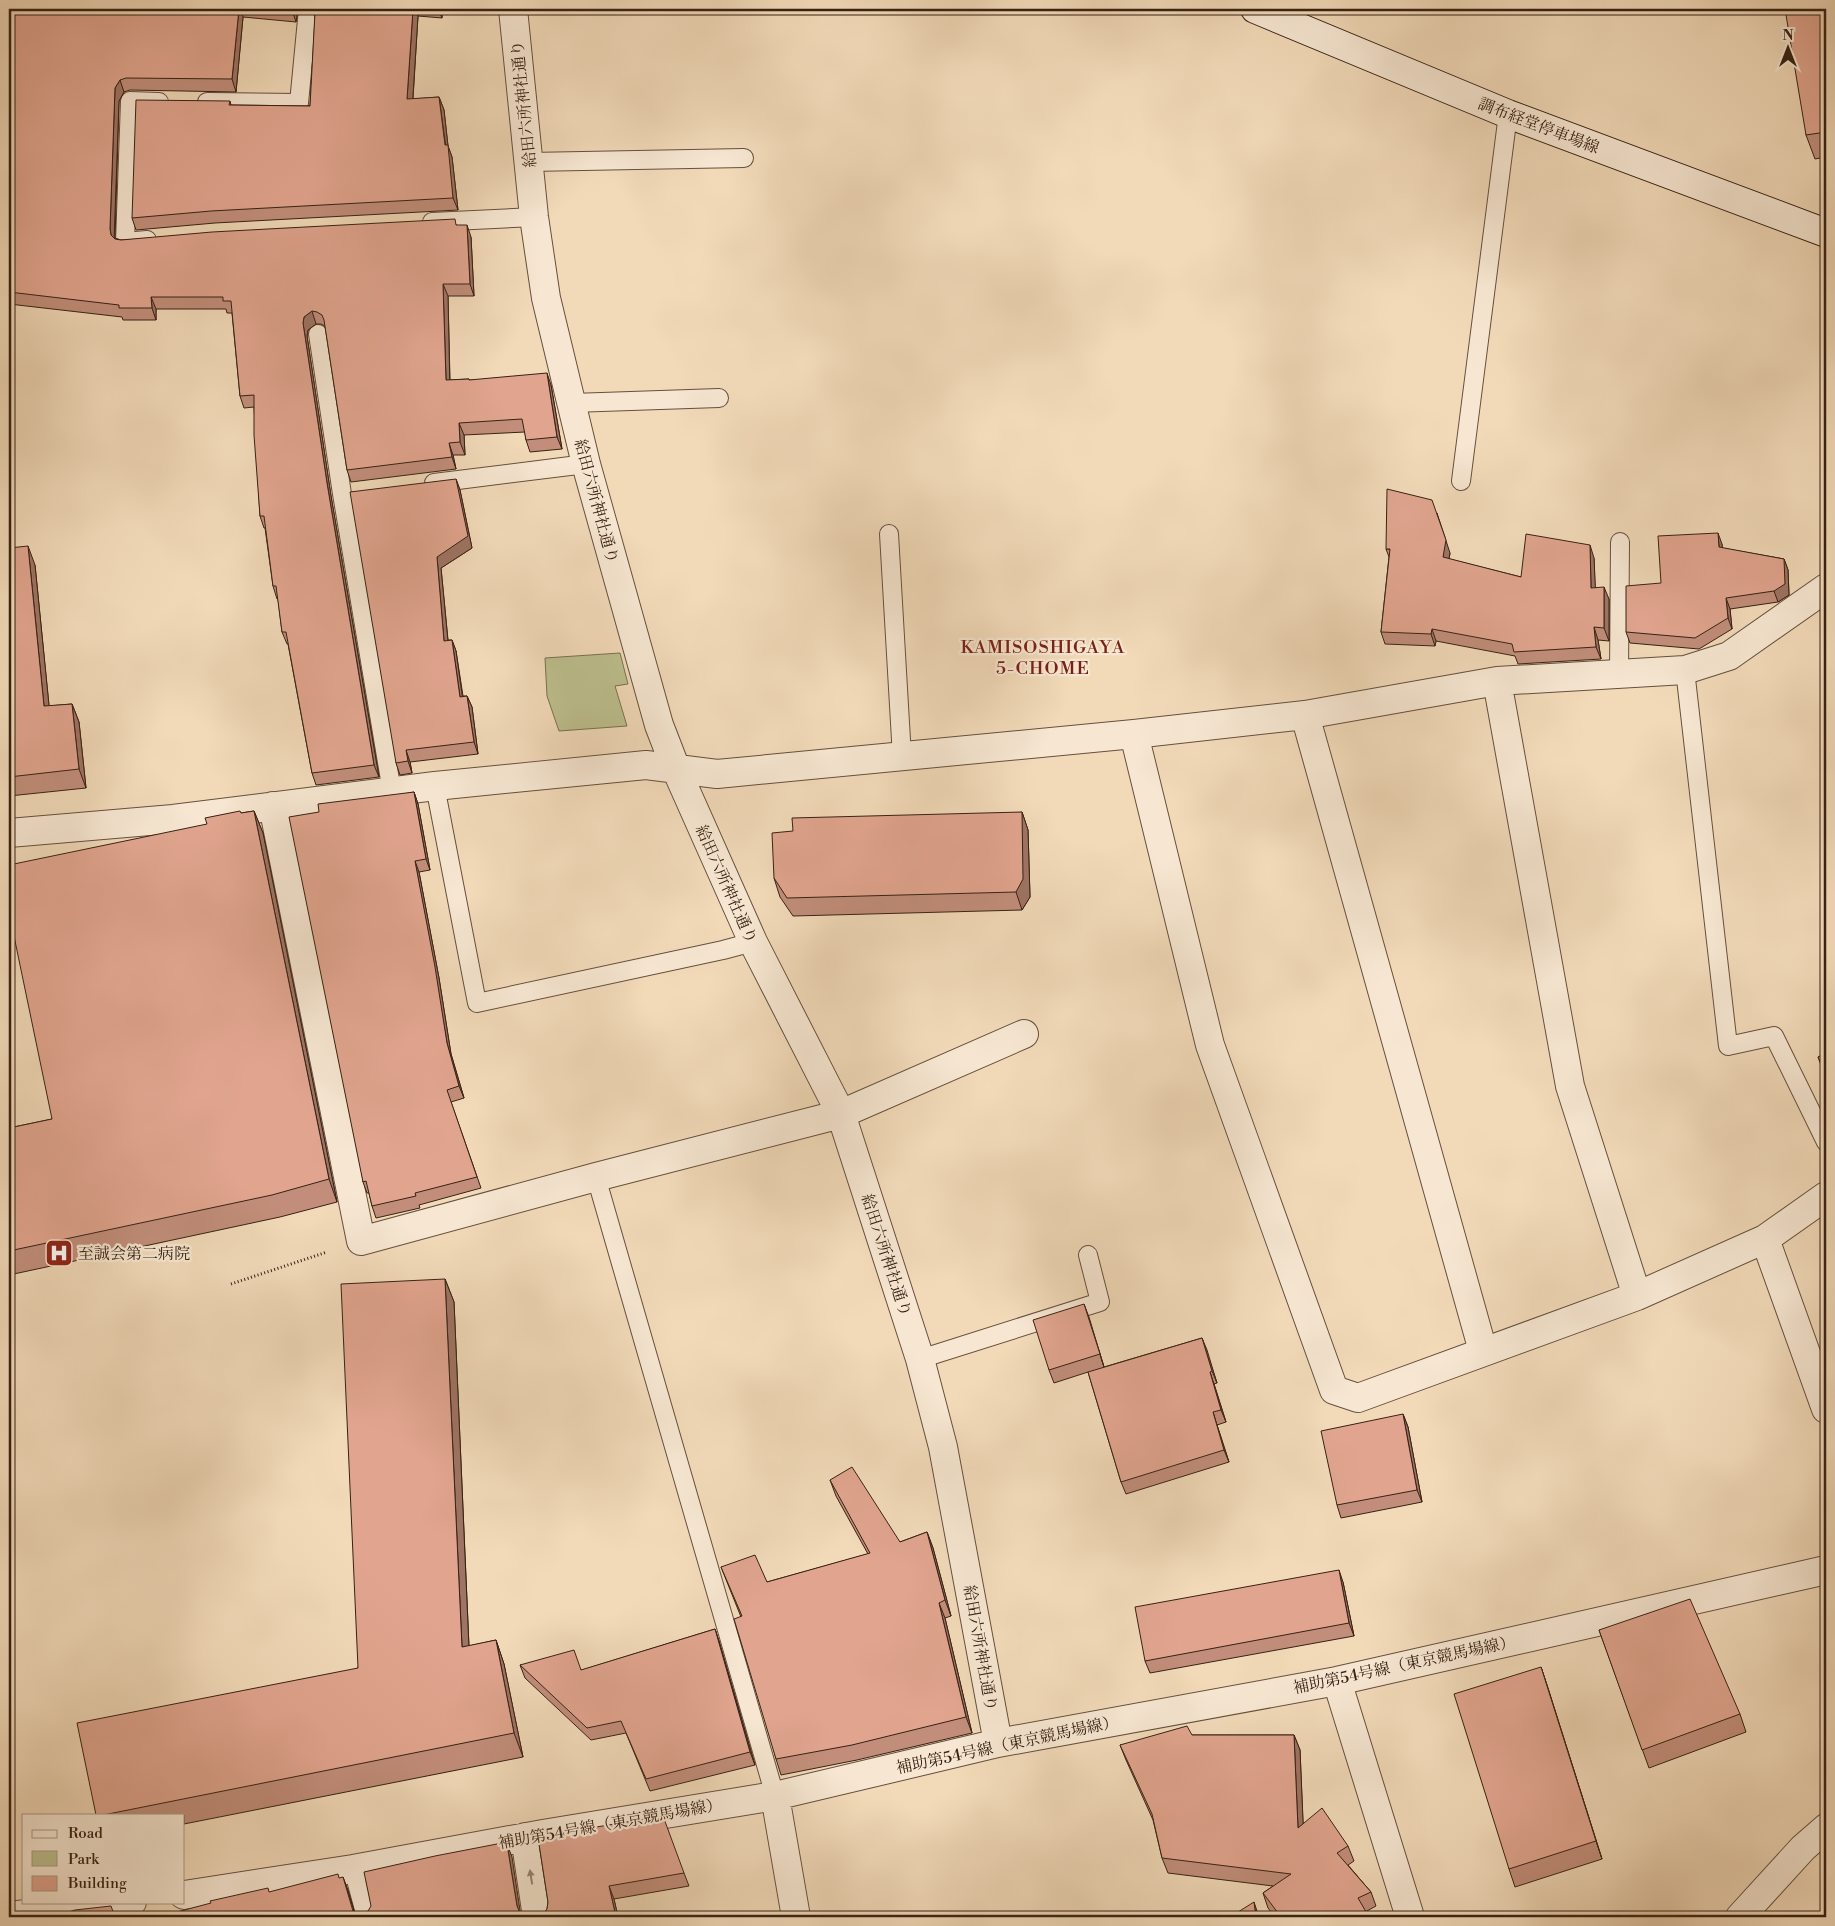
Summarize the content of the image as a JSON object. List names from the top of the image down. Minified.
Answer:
{"streets":{"street":["給田六所神社通り","調布経堂停車場線","補助第54号線（東京競馬場線）"]},"crossings":[["給田六所神社通り","補助第54号線（東京競馬場線）"]],"districts":["KAMISOSHIGAYA 5-CHOME"],"places":{"hospital":["至誠会第二病院"]},"legend":["Road","Park","Building"],"north":"top"}
